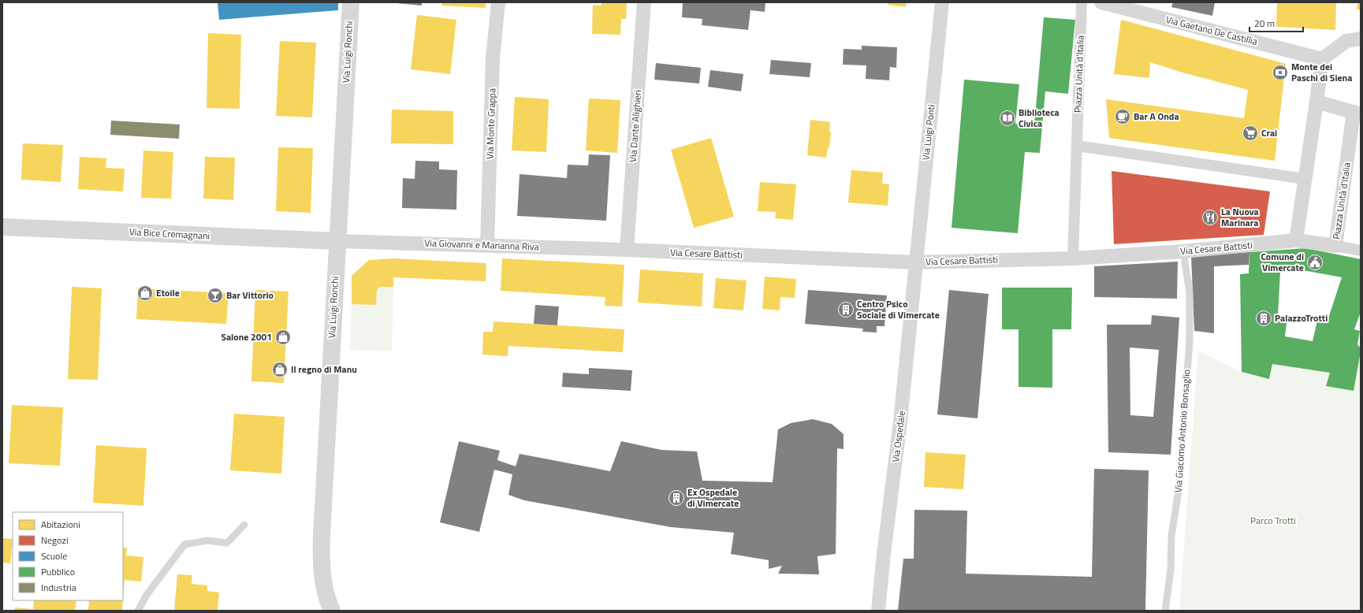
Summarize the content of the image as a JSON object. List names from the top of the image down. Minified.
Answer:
{"streets":{"street":["Via Gaetano De Castillia","Via Luigi Ronchi","Piazza Unità d'Italia","Via Monte Grappa","Via Dante Alighieri","Via Luigi Ponti","Via Bice Cremagnani","Via Giovanni e Marianna Riva","Via Cesare Battisti","Via Ospedale"],"lane":["Via Giacomo Antonio Bonsaglio"]},"crossings":[["Via Luigi Ronchi","Via Bice Cremagnani"],["Via Luigi Ronchi","Via Giovanni e Marianna Riva"],["Piazza Unità d'Italia","Via Cesare Battisti"],["Via Monte Grappa","Via Giovanni e Marianna Riva"],["Via Dante Alighieri","Via Giovanni e Marianna Riva"],["Via Dante Alighieri","Via Cesare Battisti"],["Via Luigi Ponti","Via Cesare Battisti"],["Via Luigi Ponti","Via Ospedale"],["Via Bice Cremagnani","Via Giovanni e Marianna Riva"],["Via Giovanni e Marianna Riva","Via Cesare Battisti"],["Via Cesare Battisti","Via Giacomo Antonio Bonsaglio"],["Via Cesare Battisti","Via Ospedale"]],"parks":["Parco Trotti"],"places":{"bank":["Monte dei Paschi di Siena"],"cafe":["Bar A Onda"],"library":["Biblioteca Civica"],"supermarket":["Crai"],"restaurant":["La Nuova Marinara"],"public building":["Comune di Vimercate"],"shop":["Etoile","Salone 2001","Il regno di Manu"],"bar":["Bar Vittorio"],"building":["Centro Psico Sociale di Vimercate","PalazzoTrotti","Ex Ospedale di Vimercate"]},"legend":["Abitazioni","Negozi","Scuole","Pubblico","Industria"],"scale_bar":"20 m"}
